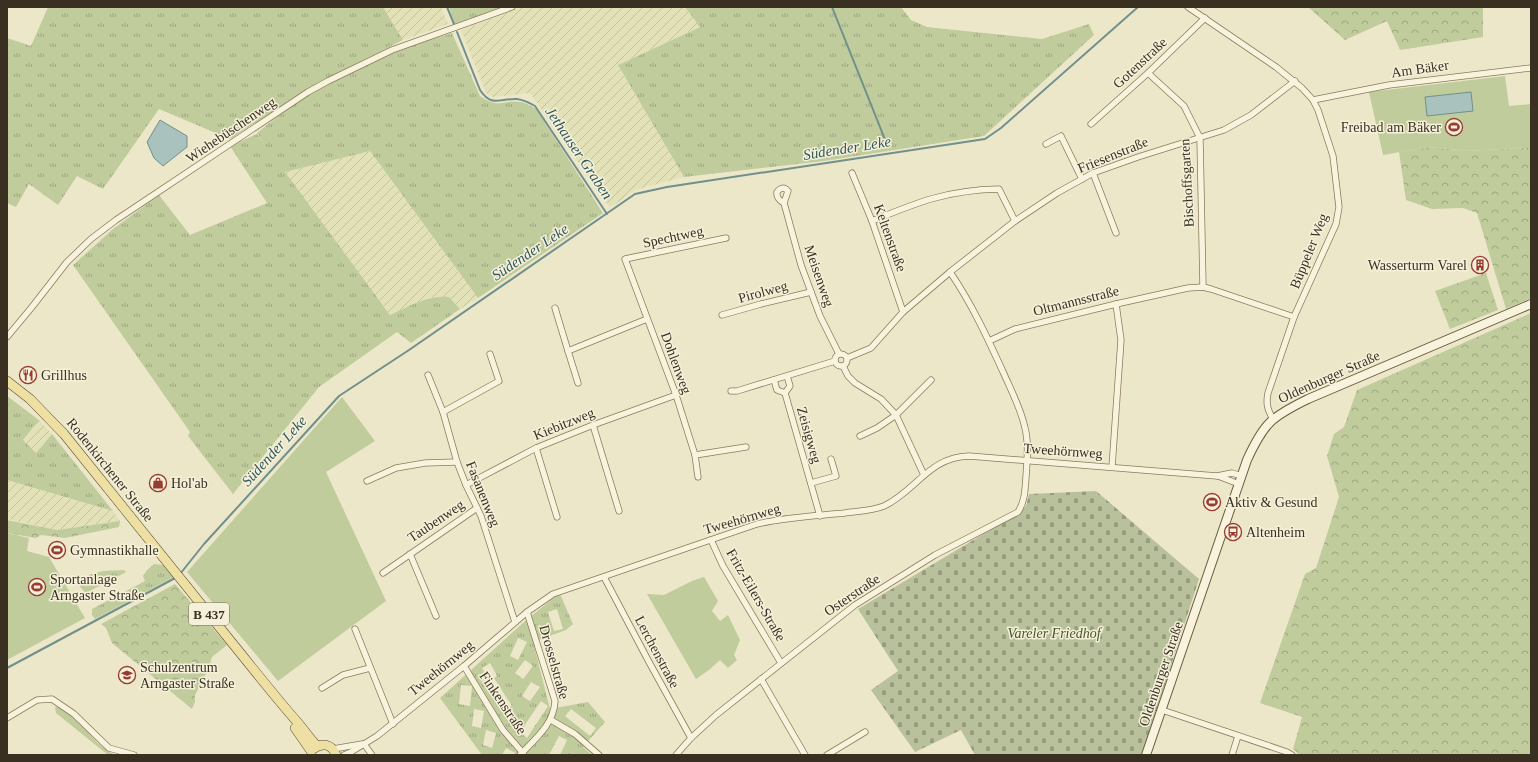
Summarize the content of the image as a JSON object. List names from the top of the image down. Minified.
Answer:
{"streets":{"main road":["Oldenburger Straße","Rodenkirchener Straße","B 437"],"street":["Gotenstraße","Am Bäker","Wiehebüschenweg","Friesenstraße","Bischoffsgarten","Spechtweg","Keltenstraße","Büppeler Weg","Meisenweg","Pirolweg","Oltmannsstraße","Dohlenweg","Kiebitzweg","Zeisigweg","Tweehörnweg","Fasanenweg","Taubenweg","Fritz-Eilers-Straße","Osterstraße","Lerchenstraße","Drosselstraße","Finkenstraße"]},"crossings":[["Gotenstraße","Bischoffsgarten"],["Gotenstraße","Büppeler Weg"],["Am Bäker","Büppeler Weg"],["Friesenstraße","Bischoffsgarten"],["Friesenstraße","Keltenstraße"],["Friesenstraße","Büppeler Weg"],["Friesenstraße","Meisenweg"],["Bischoffsgarten","Oltmannsstraße"],["Spechtweg","Dohlenweg"],["Büppeler Weg","Oltmannsstraße"],["Büppeler Weg","Oldenburger Straße"],["Meisenweg","Pirolweg"],["Dohlenweg","Kiebitzweg"],["Oldenburger Straße","Tweehörnweg"],["Kiebitzweg","Fasanenweg"],["Zeisigweg","Tweehörnweg"],["Tweehörnweg","Fasanenweg"],["Tweehörnweg","Fritz-Eilers-Straße"],["Tweehörnweg","Osterstraße"],["Tweehörnweg","Lerchenstraße"],["Tweehörnweg","Drosselstraße"],["Tweehörnweg","Finkenstraße"],["Fasanenweg","Taubenweg"],["Fritz-Eilers-Straße","Osterstraße"],["Osterstraße","Lerchenstraße"],["Drosselstraße","Finkenstraße"]],"water":["Südender Leke","Jethauser Graben"],"parks":["Vareler Friedhof"],"places":{"sports":["Freibad am Bäker","Aktiv & Gesund","Gymnastikhalle","Sportanlage Arngaster Straße"],"building":["Wasserturm Varel"],"restaurant":["Grillhus"],"shop":["Hol'ab"],"bus stop":["Altenheim"],"school or university":["Schulzentrum Arngaster Straße"]}}
